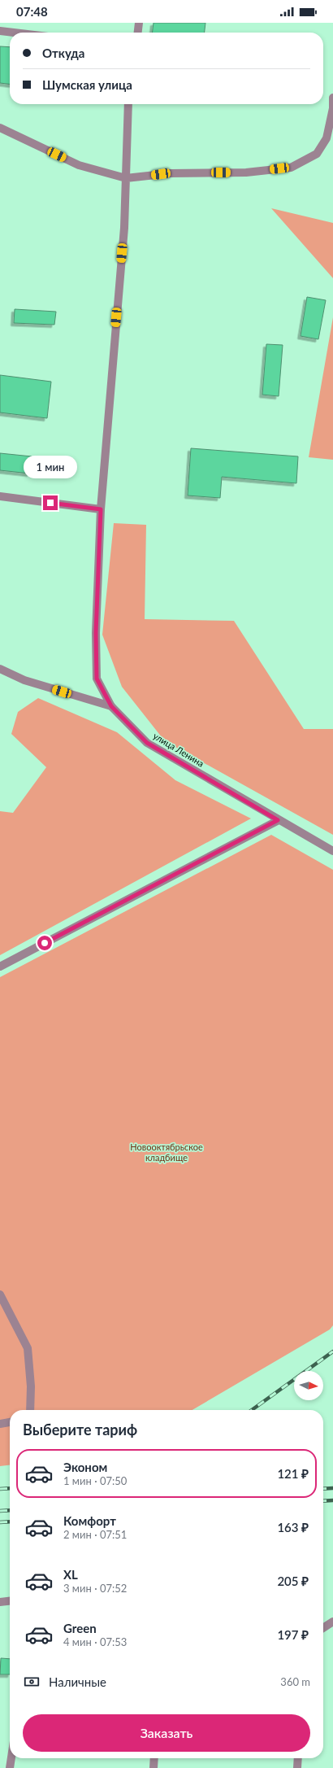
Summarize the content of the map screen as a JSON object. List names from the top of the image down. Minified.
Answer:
{"streets":{"street":["улица Ленина"]},"parks":["Новооктябрьское кладбище"],"north":"right","page":{"status":"07:48","banner":["Откуда","Шумская улица"],"bubble":"1 мин","heading":"Выберите тариф","list":[{"name":"Эконом","note":"1 мин · 07:50","value":"121 ₽"},{"name":"Комфорт","note":"2 мин · 07:51","value":"163 ₽"},{"name":"XL","note":"3 мин · 07:52","value":"205 ₽"},{"name":"Green","note":"4 мин · 07:53","value":"197 ₽"}],"pay":["Наличные","360 m"],"buttons":"Заказать"}}
